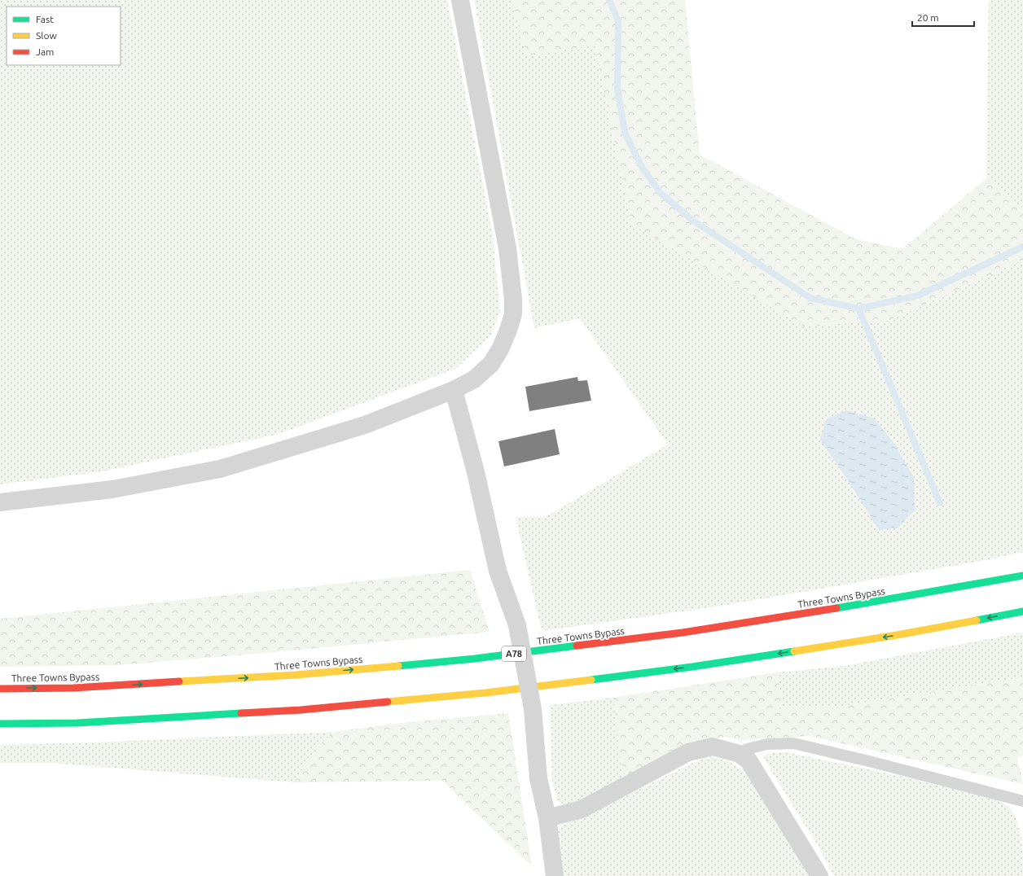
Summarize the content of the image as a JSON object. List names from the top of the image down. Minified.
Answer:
{"streets":{"highway":["Three Towns Bypass","A78"]},"legend":["Fast","Slow","Jam"],"scale_bar":"20 m"}
